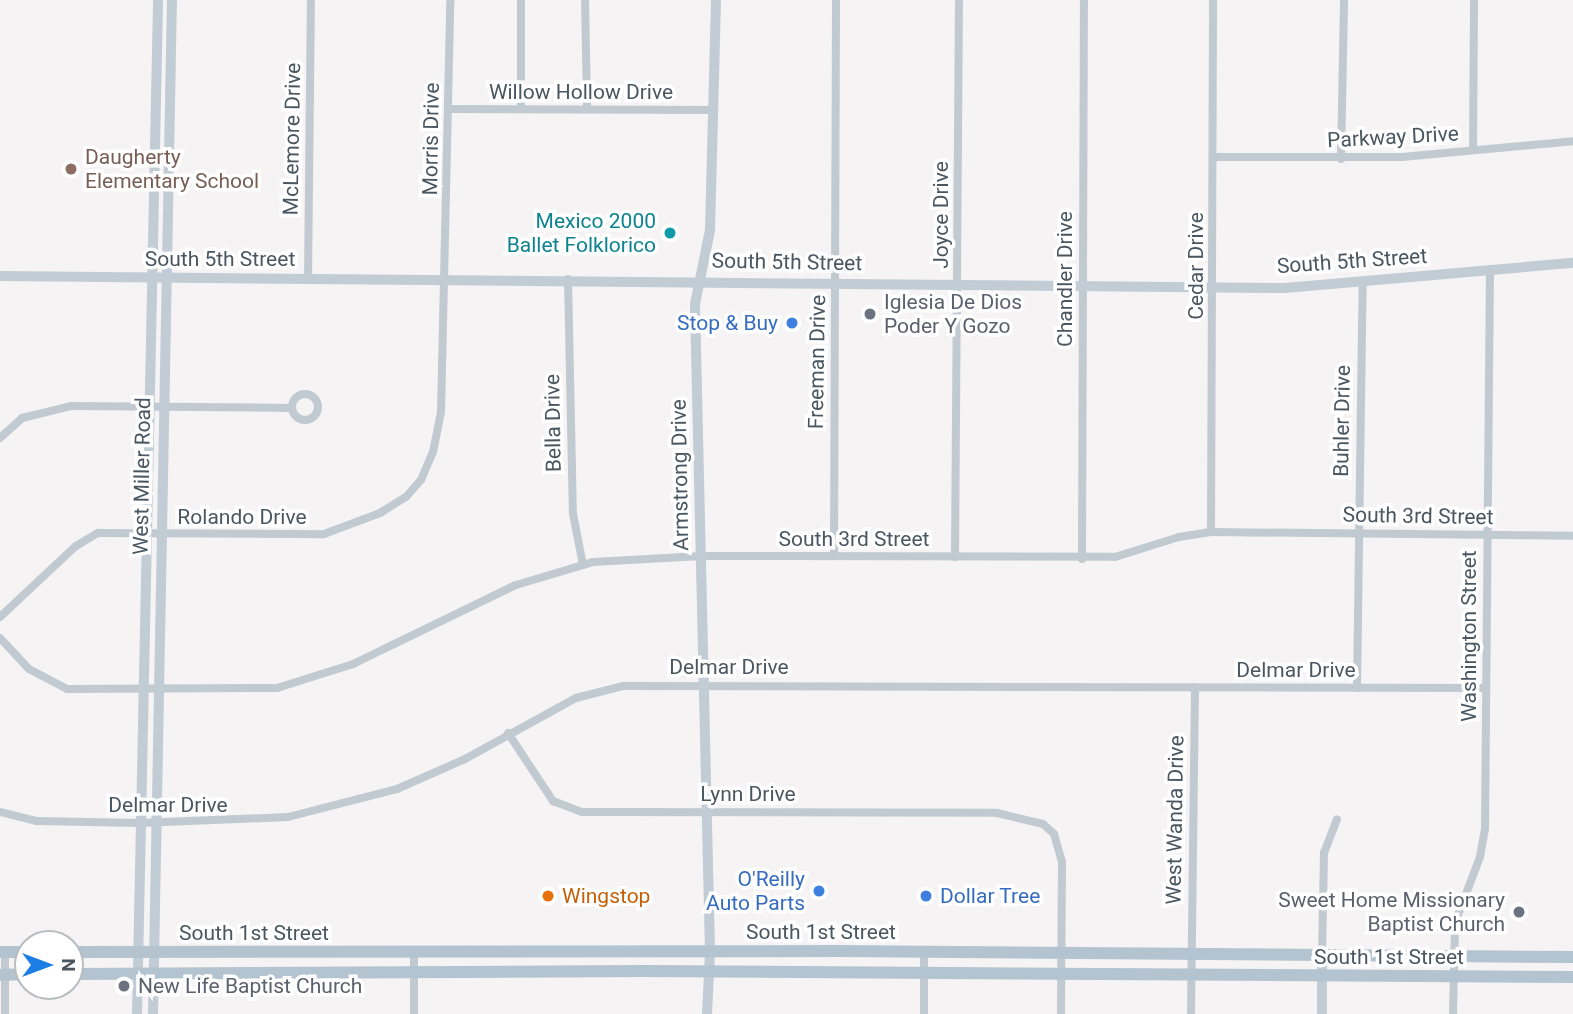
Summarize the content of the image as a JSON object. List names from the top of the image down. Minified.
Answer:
{"streets":{"main road":["South 1st Street"],"street":["Willow Hollow Drive","Parkway Drive","McLemore Drive","Morris Drive","Joyce Drive","South 5th Street","Cedar Drive","Chandler Drive","Freeman Drive","Buhler Drive","Bella Drive","Armstrong Drive","West Miller Road","South 3rd Street","Rolando Drive","Washington Street","Delmar Drive","Lynn Drive","West Wanda Drive"]},"crossings":[["Willow Hollow Drive","Morris Drive"],["Willow Hollow Drive","Armstrong Drive"],["Parkway Drive","Cedar Drive"],["McLemore Drive","South 5th Street"],["Morris Drive","South 5th Street"],["Morris Drive","Rolando Drive"],["Joyce Drive","South 5th Street"],["Joyce Drive","South 3rd Street"],["South 5th Street","Cedar Drive"],["South 5th Street","Chandler Drive"],["South 5th Street","Freeman Drive"],["South 5th Street","Buhler Drive"],["South 5th Street","Bella Drive"],["South 5th Street","Armstrong Drive"],["South 5th Street","West Miller Road"],["South 5th Street","Rolando Drive"],["South 5th Street","Washington Street"],["Cedar Drive","South 3rd Street"],["Chandler Drive","South 3rd Street"],["Freeman Drive","South 3rd Street"],["Buhler Drive","South 3rd Street"],["Buhler Drive","Delmar Drive"],["Bella Drive","South 3rd Street"],["Armstrong Drive","South 3rd Street"],["Armstrong Drive","Delmar Drive"],["Armstrong Drive","Lynn Drive"],["Armstrong Drive","South 1st Street"],["West Miller Road","South 3rd Street"],["West Miller Road","Rolando Drive"],["West Miller Road","Delmar Drive"],["West Miller Road","South 1st Street"],["South 3rd Street","Washington Street"],["Washington Street","Delmar Drive"],["Washington Street","South 1st Street"],["Delmar Drive","Lynn Drive"],["Delmar Drive","West Wanda Drive"],["Lynn Drive","South 1st Street"],["West Wanda Drive","South 1st Street"]],"places":["Daugherty Elementary School","Mexico 2000 Ballet Folklorico","Iglesia De Dios Poder Y Gozo","Stop & Buy","O'Reilly Auto Parts","Wingstop","Dollar Tree","Sweet Home Missionary Baptist Church","New Life Baptist Church"],"north":"right"}
